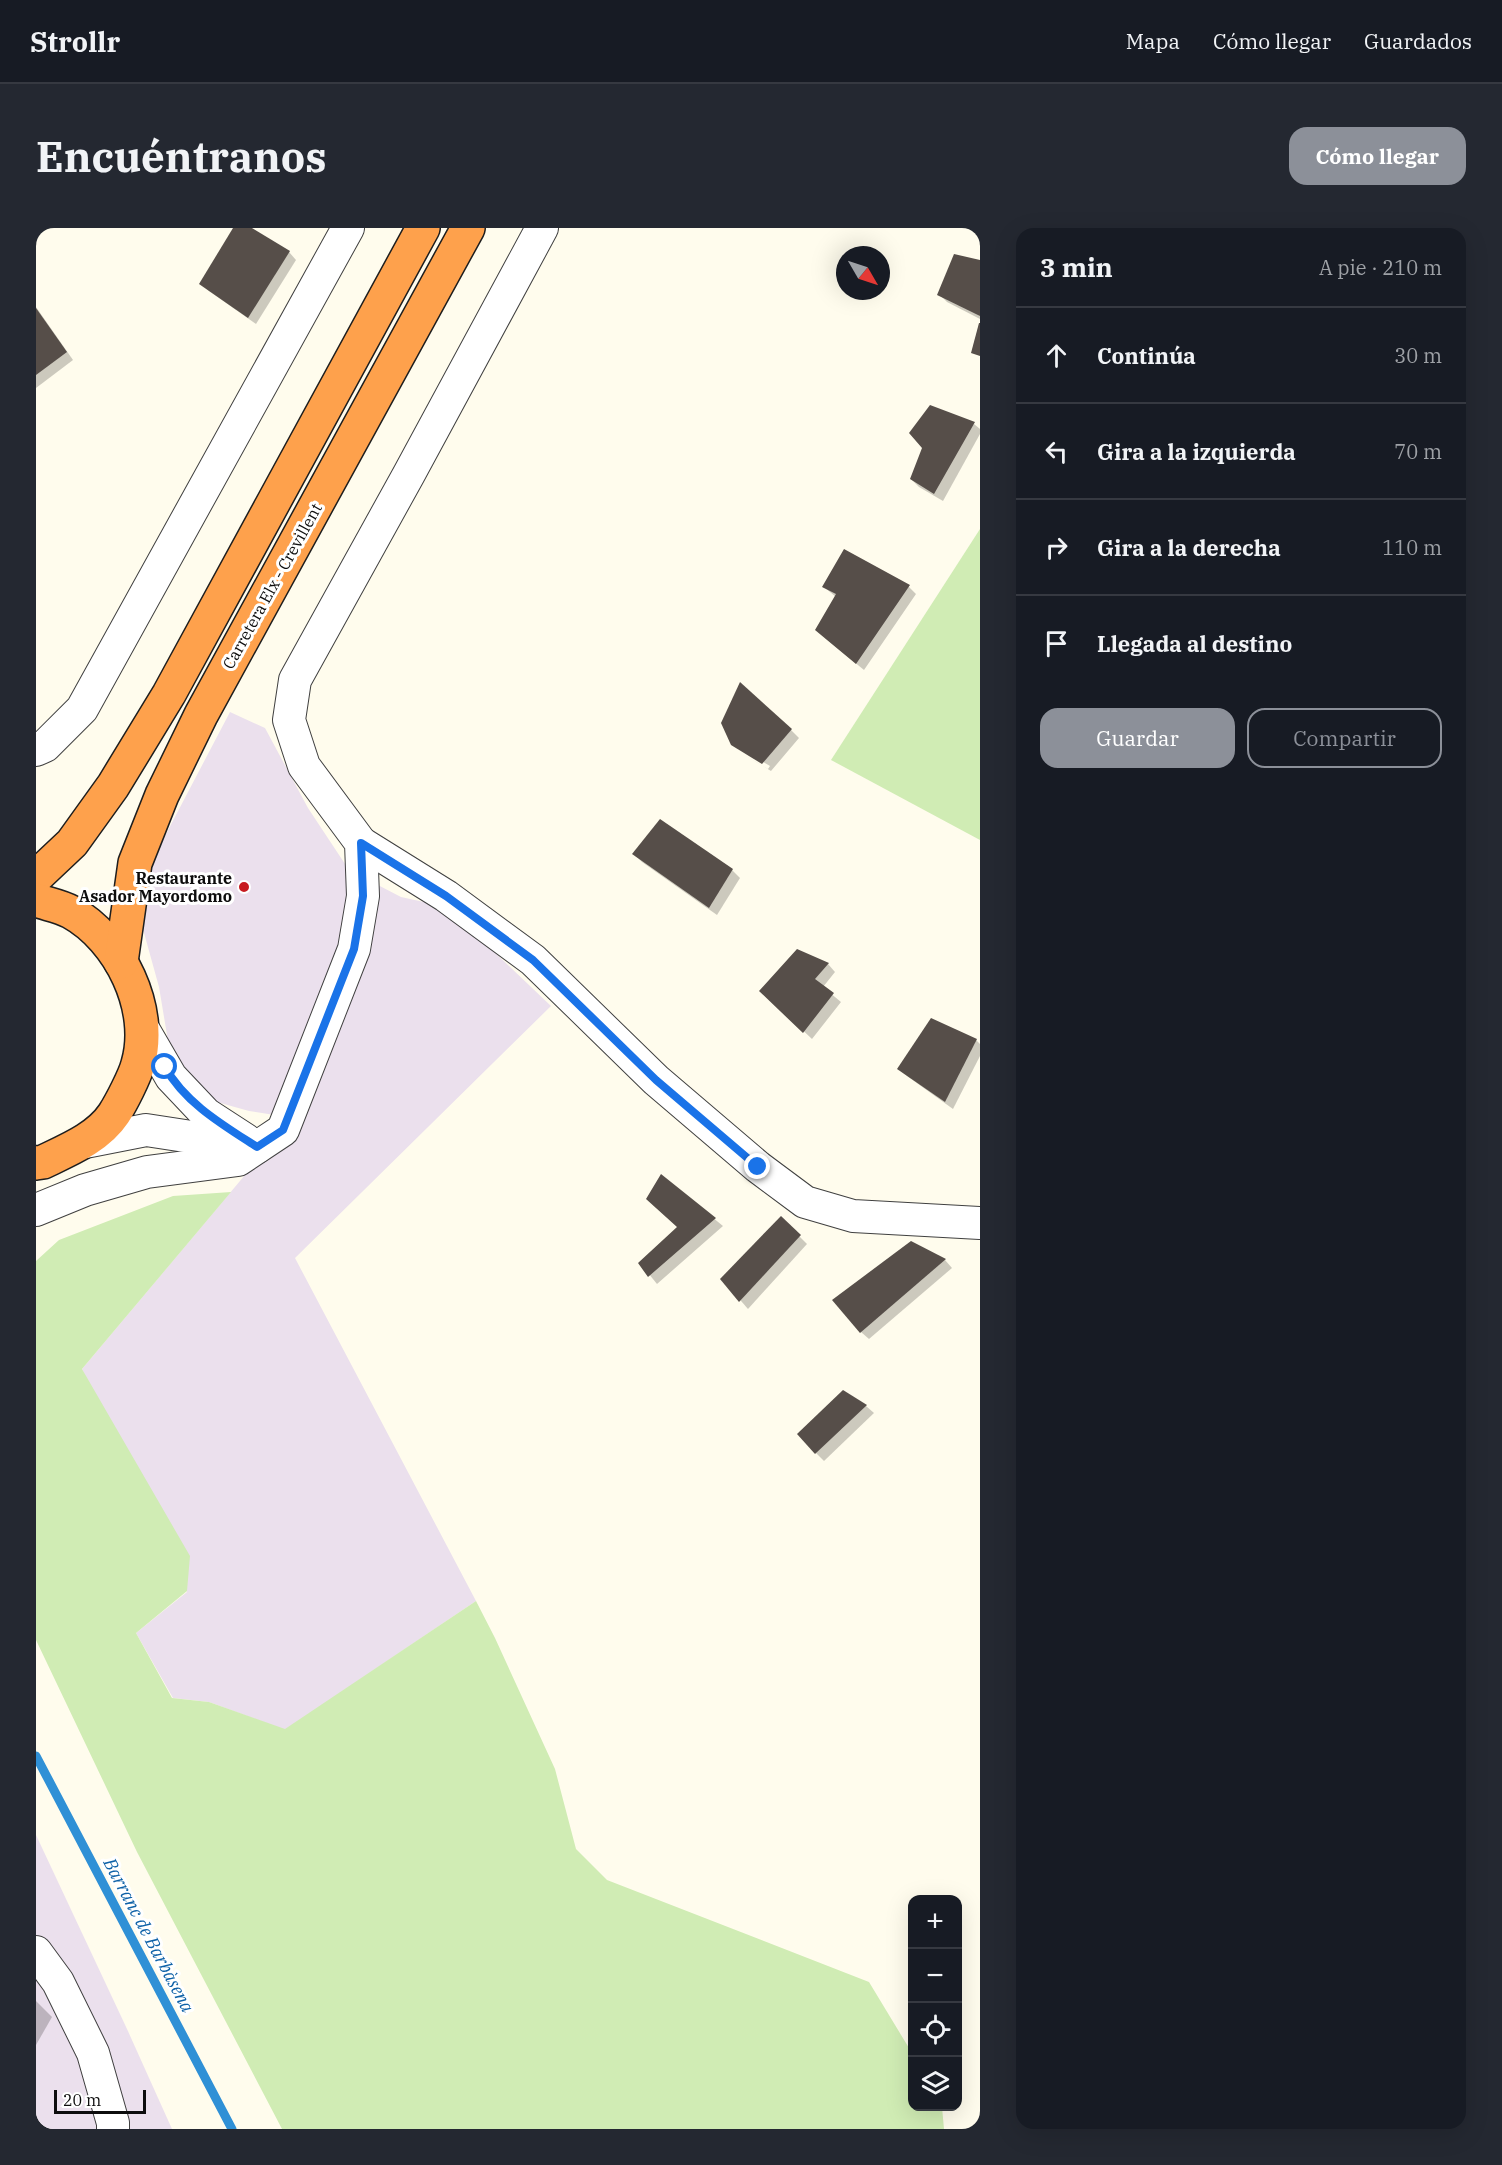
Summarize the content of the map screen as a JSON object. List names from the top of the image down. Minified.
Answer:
{"streets":{"highway":["Carretera Elx - Crevillent"]},"water":["Barranc de Barbàsena"],"places":["Restaurante Asador Mayordomo"],"scale_bar":"20 m","north":"bottom right","page":{"header":"Strollr","nav":["Mapa","Cómo llegar","Guardados"],"buttons":["Cómo llegar",["Guardar","Compartir"]],"title":"Encuéntranos","heading":["3 min","A pie · 210 m"],"list":[["Continúa","30 m"],["Gira a la izquierda","70 m"],["Gira a la derecha","110 m"],"Llegada al destino"],"map_buttons":["+","−"],"scale":"20 m"}}
